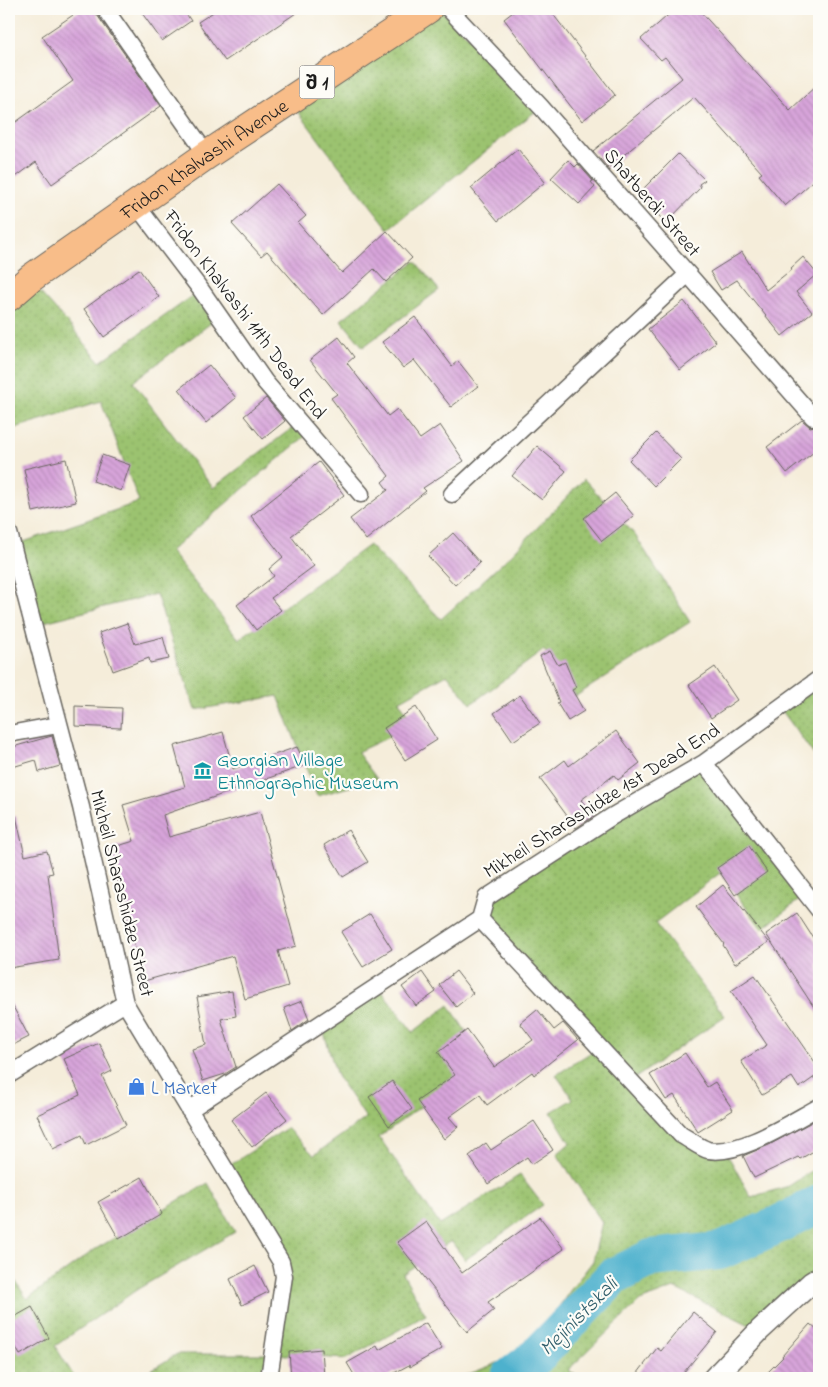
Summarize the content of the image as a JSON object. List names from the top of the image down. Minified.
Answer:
{"streets":{"highway":["შ 1","Fridon Khalvashi Avenue"],"street":["Shatberdi Street","Fridon Khalvashi 11th Dead End","Mikheil Sharashidze 1st Dead End","Mikheil Sharashidze Street"]},"crossings":[["Fridon Khalvashi Avenue","Fridon Khalvashi 11th Dead End"]],"water":["Mejinistskali"],"places":{"museum":["Georgian Village Ethnographic Museum"],"shop":["L Market"]}}
